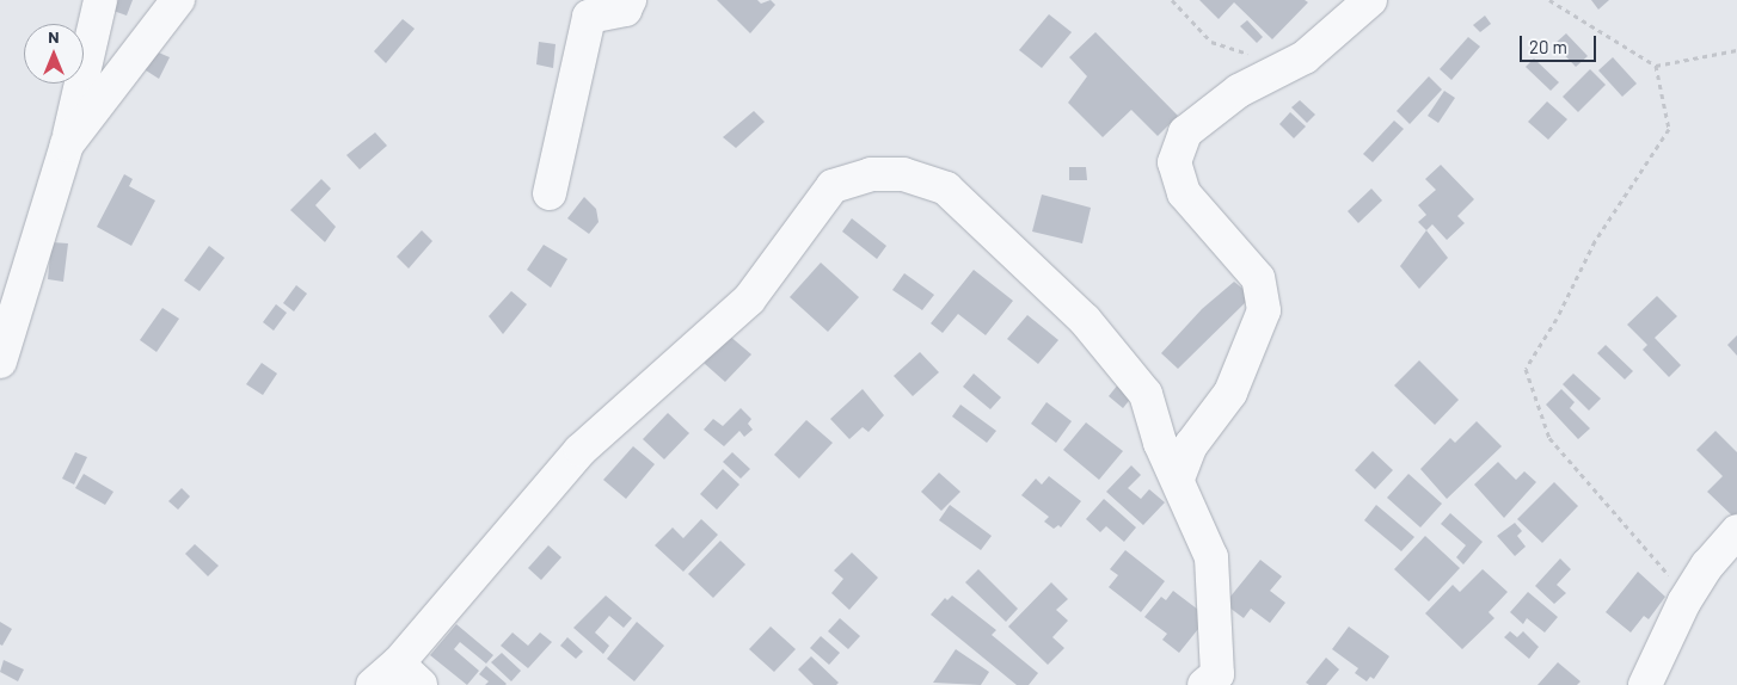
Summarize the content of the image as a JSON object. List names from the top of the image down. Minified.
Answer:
{"scale_bar":"20 m","north":"top"}
